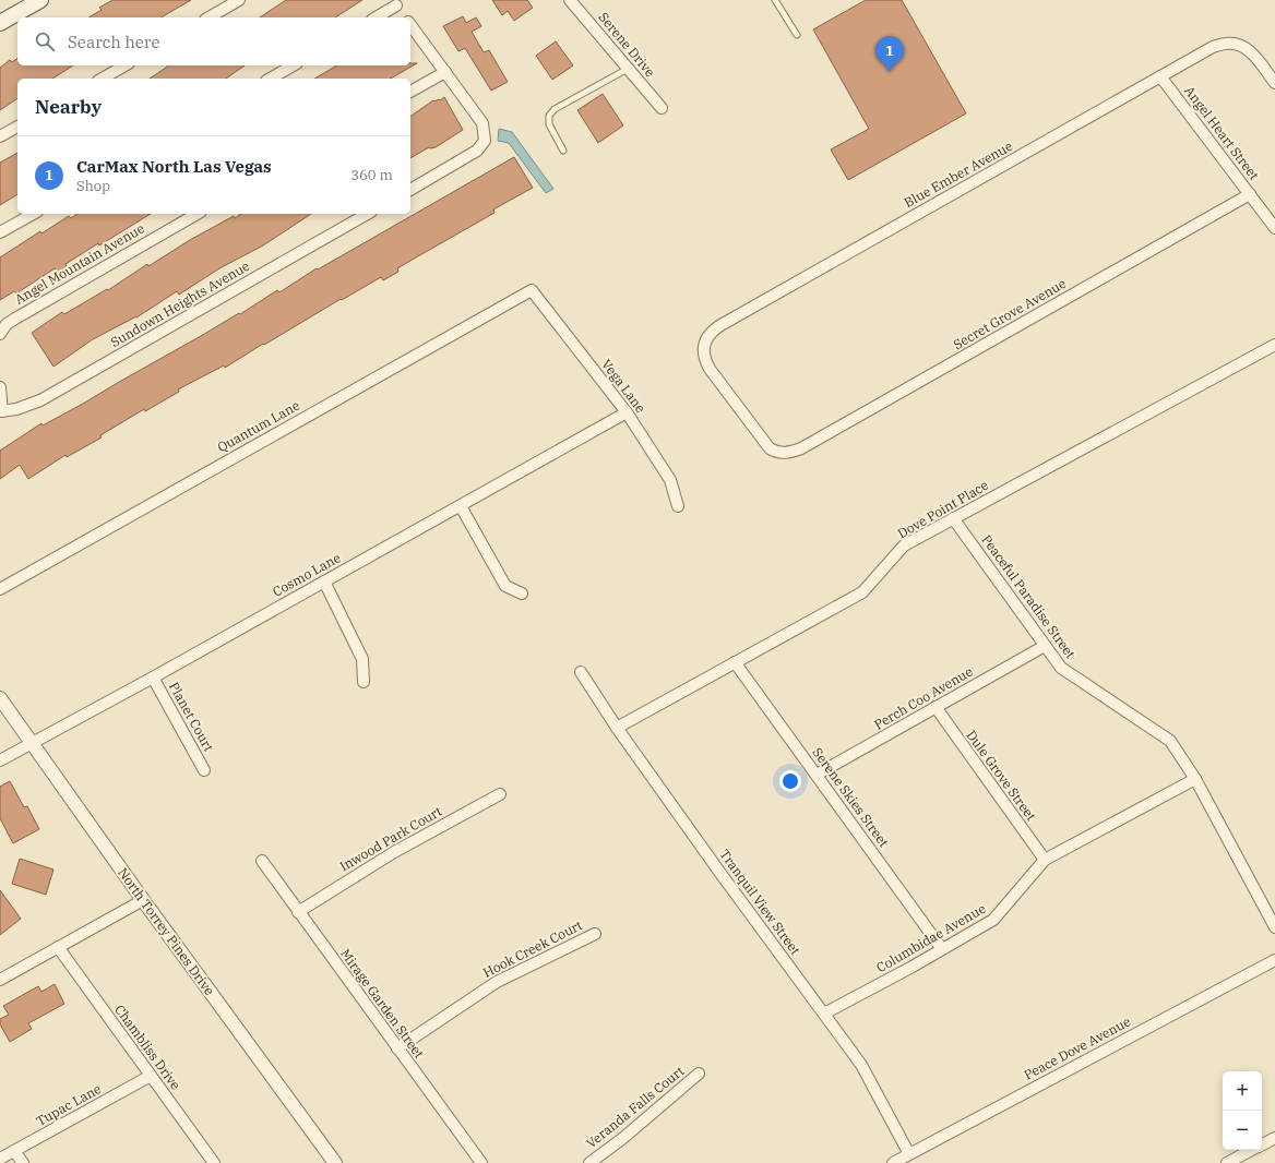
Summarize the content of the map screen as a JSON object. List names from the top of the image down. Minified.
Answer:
{"streets":{"street":["Serene Drive","Angel Heart Street","Blue Ember Avenue","Angel Mountain Avenue","Sundown Heights Avenue","Secret Grove Avenue","Vega Lane","Quantum Lane","Dove Point Place","Cosmo Lane","Peaceful Paradise Street","Perch Coo Avenue","Planet Court","Dule Grove Street","Serene Skies Street","Inwood Park Court","Tranquil View Street","North Torrey Pines Drive","Columbidae Avenue","Hook Creek Court","Mirage Garden Street","Chambliss Drive","Peace Dove Avenue","Tupac Lane","Veranda Falls Court"]},"crossings":[["Angel Heart Street","Blue Ember Avenue"],["Angel Heart Street","Secret Grove Avenue"],["Blue Ember Avenue","Secret Grove Avenue"],["Vega Lane","Quantum Lane"],["Vega Lane","Cosmo Lane"],["Dove Point Place","Peaceful Paradise Street"],["Dove Point Place","Serene Skies Street"],["Dove Point Place","Tranquil View Street"],["Cosmo Lane","Planet Court"],["Cosmo Lane","North Torrey Pines Drive"],["Peaceful Paradise Street","Perch Coo Avenue"],["Peaceful Paradise Street","Columbidae Avenue"],["Perch Coo Avenue","Dule Grove Street"],["Perch Coo Avenue","Serene Skies Street"],["Dule Grove Street","Columbidae Avenue"],["Serene Skies Street","Columbidae Avenue"],["Inwood Park Court","Mirage Garden Street"],["Tranquil View Street","Columbidae Avenue"],["Tranquil View Street","Peace Dove Avenue"],["Hook Creek Court","Mirage Garden Street"],["Chambliss Drive","Tupac Lane"]],"page":{"search":"Search here","pins":"1","heading":"Nearby","list":[{"mark":"1","name":"CarMax North Las Vegas","note":"Shop","value":"360 m"}],"map_buttons":["+","−"]}}
